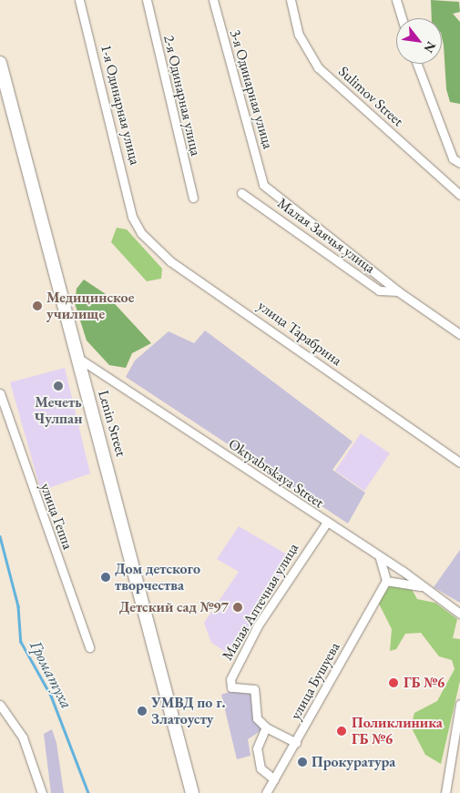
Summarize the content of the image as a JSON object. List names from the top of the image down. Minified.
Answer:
{"streets":{"main road":["Lenin Street"],"street":["3-я Одинарная улица","2-я Одинарная улица","Sulimov Street","1-я Одинарная улица","Малая Заячья улица","улица Тарабрина","Oktyabrskaya Street","улица Геппа","Малая Аптечная улица","улица Бушуева"]},"crossings":[["3-я Одинарная улица","Малая Заячья улица"],["1-я Одинарная улица","улица Тарабрина"],["Lenin Street","Oktyabrskaya Street"],["Oktyabrskaya Street","Малая Аптечная улица"]],"water":["Громатуха"],"places":["Медицинское училище","Мечеть Чулпан","Дом детского творчества","Детский сад №97","ГБ №6","УМВД по г. Златоусту","Поликлиника ГБ №6","Прокуратура"],"north":"bottom right"}
